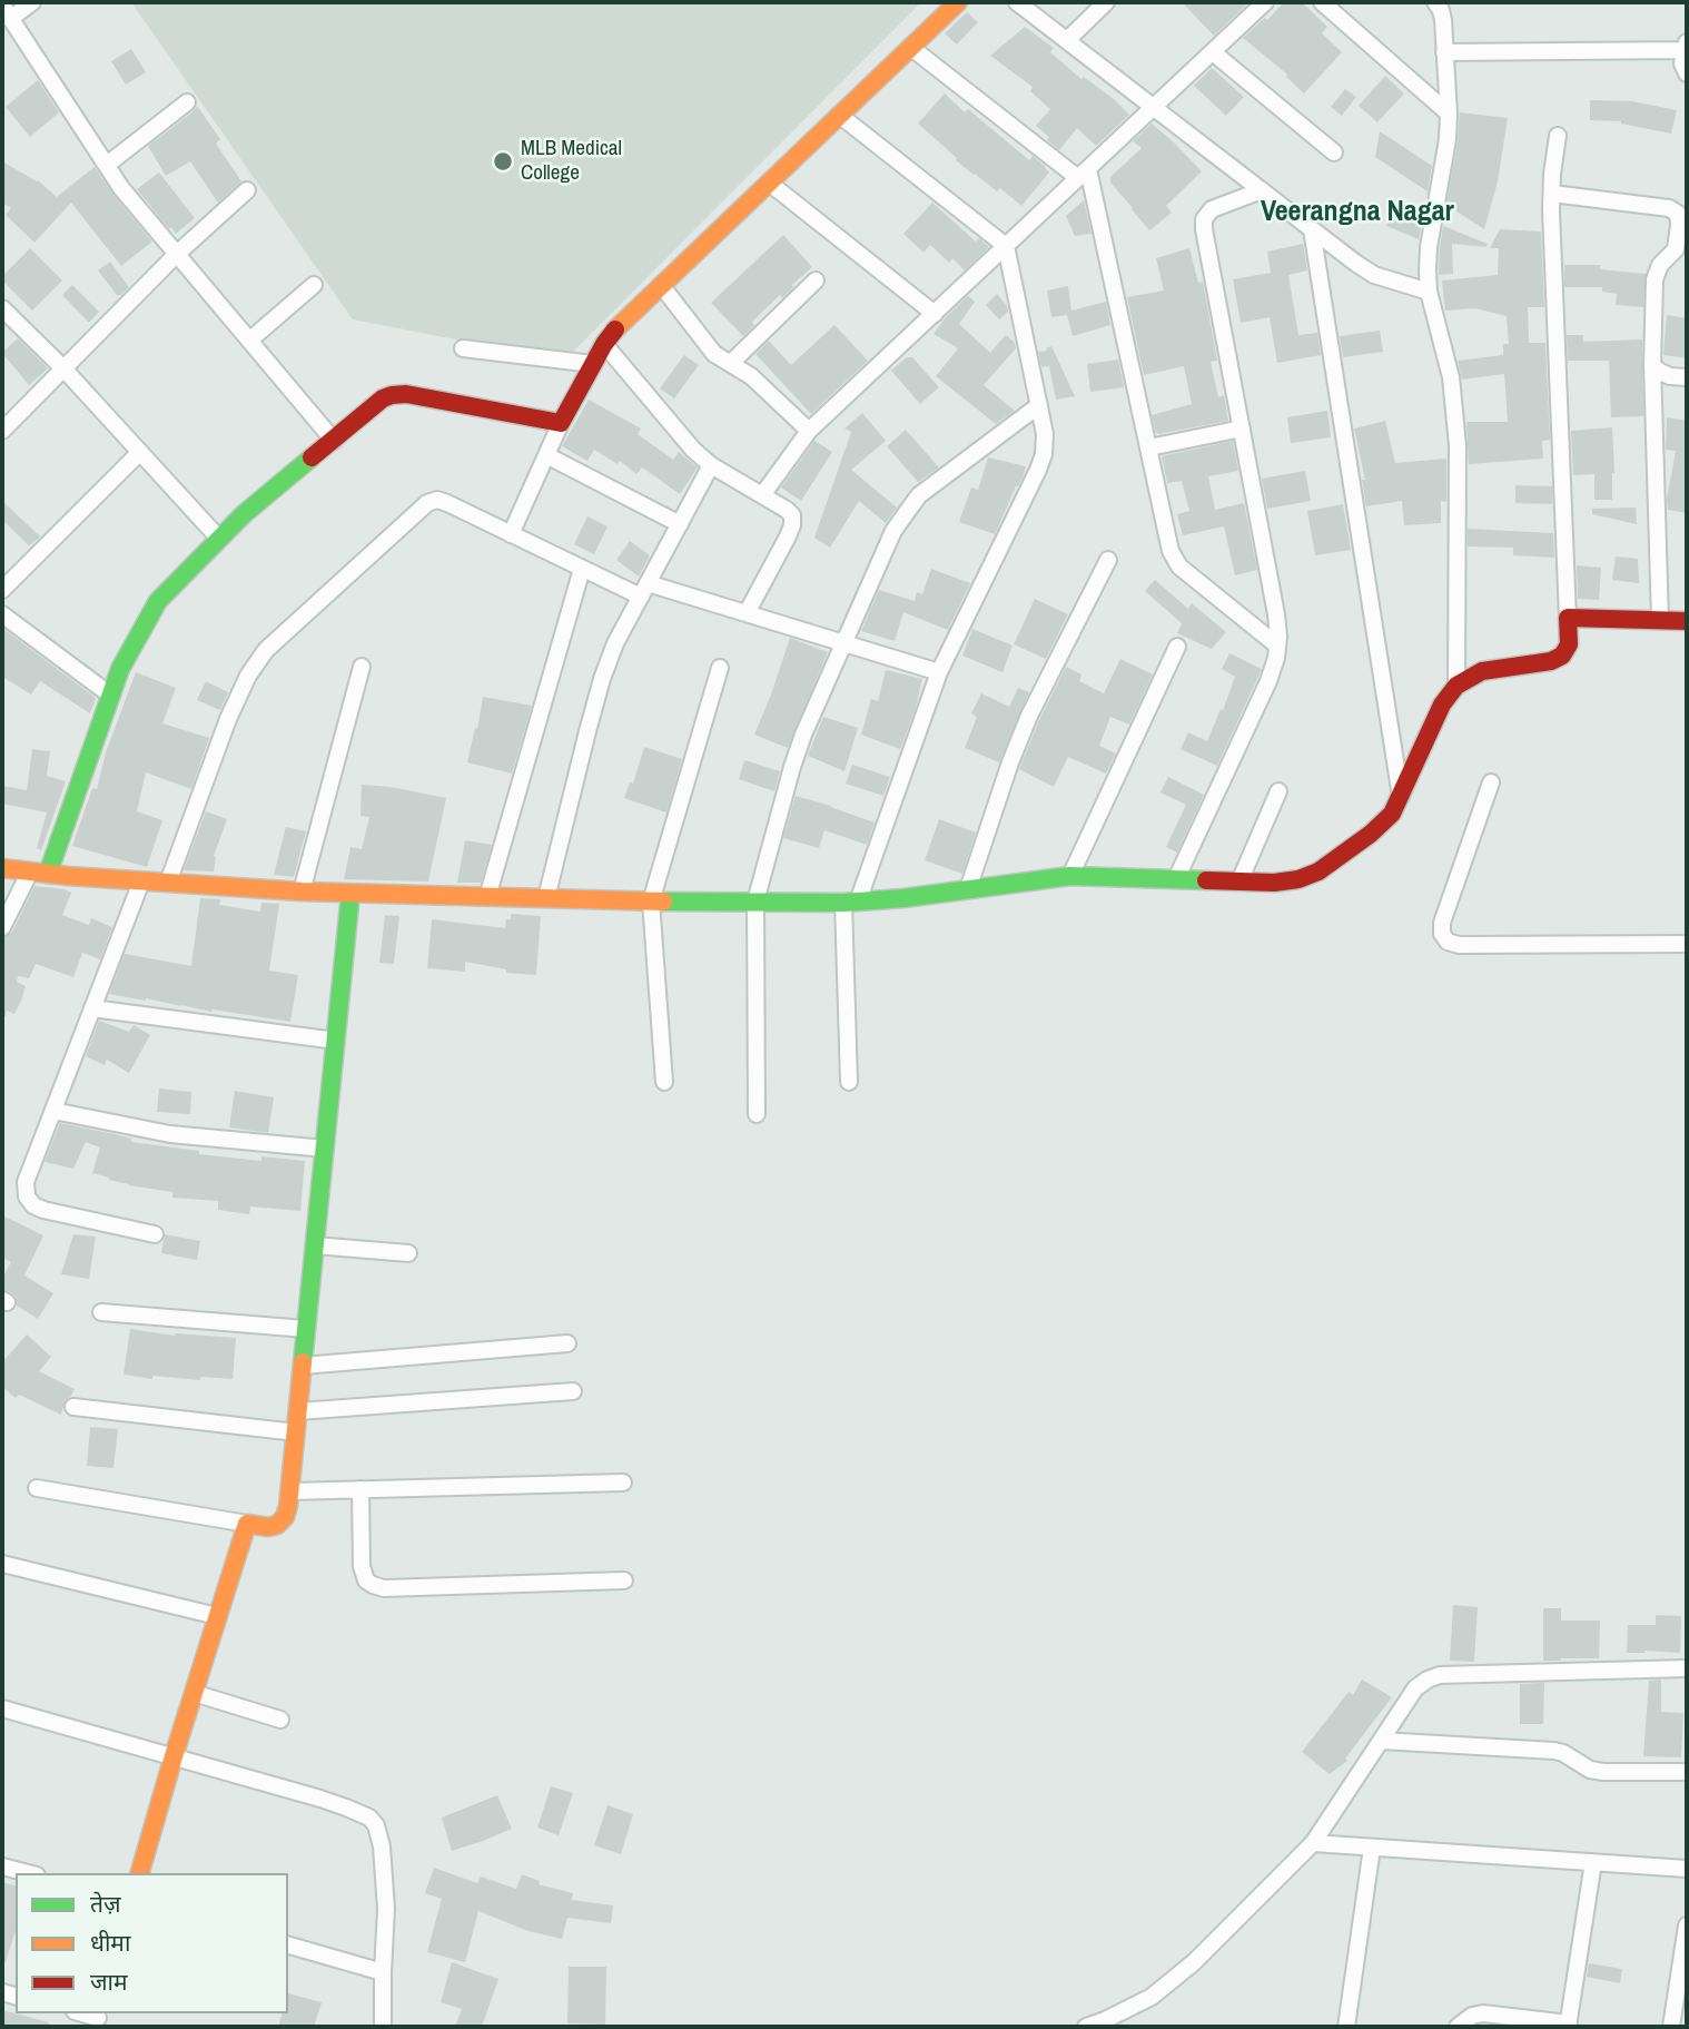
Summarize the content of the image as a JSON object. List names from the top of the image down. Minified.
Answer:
{"districts":["Veerangna Nagar"],"places":["MLB Medical College"],"legend":["तेज़","धीमा","जाम"]}
